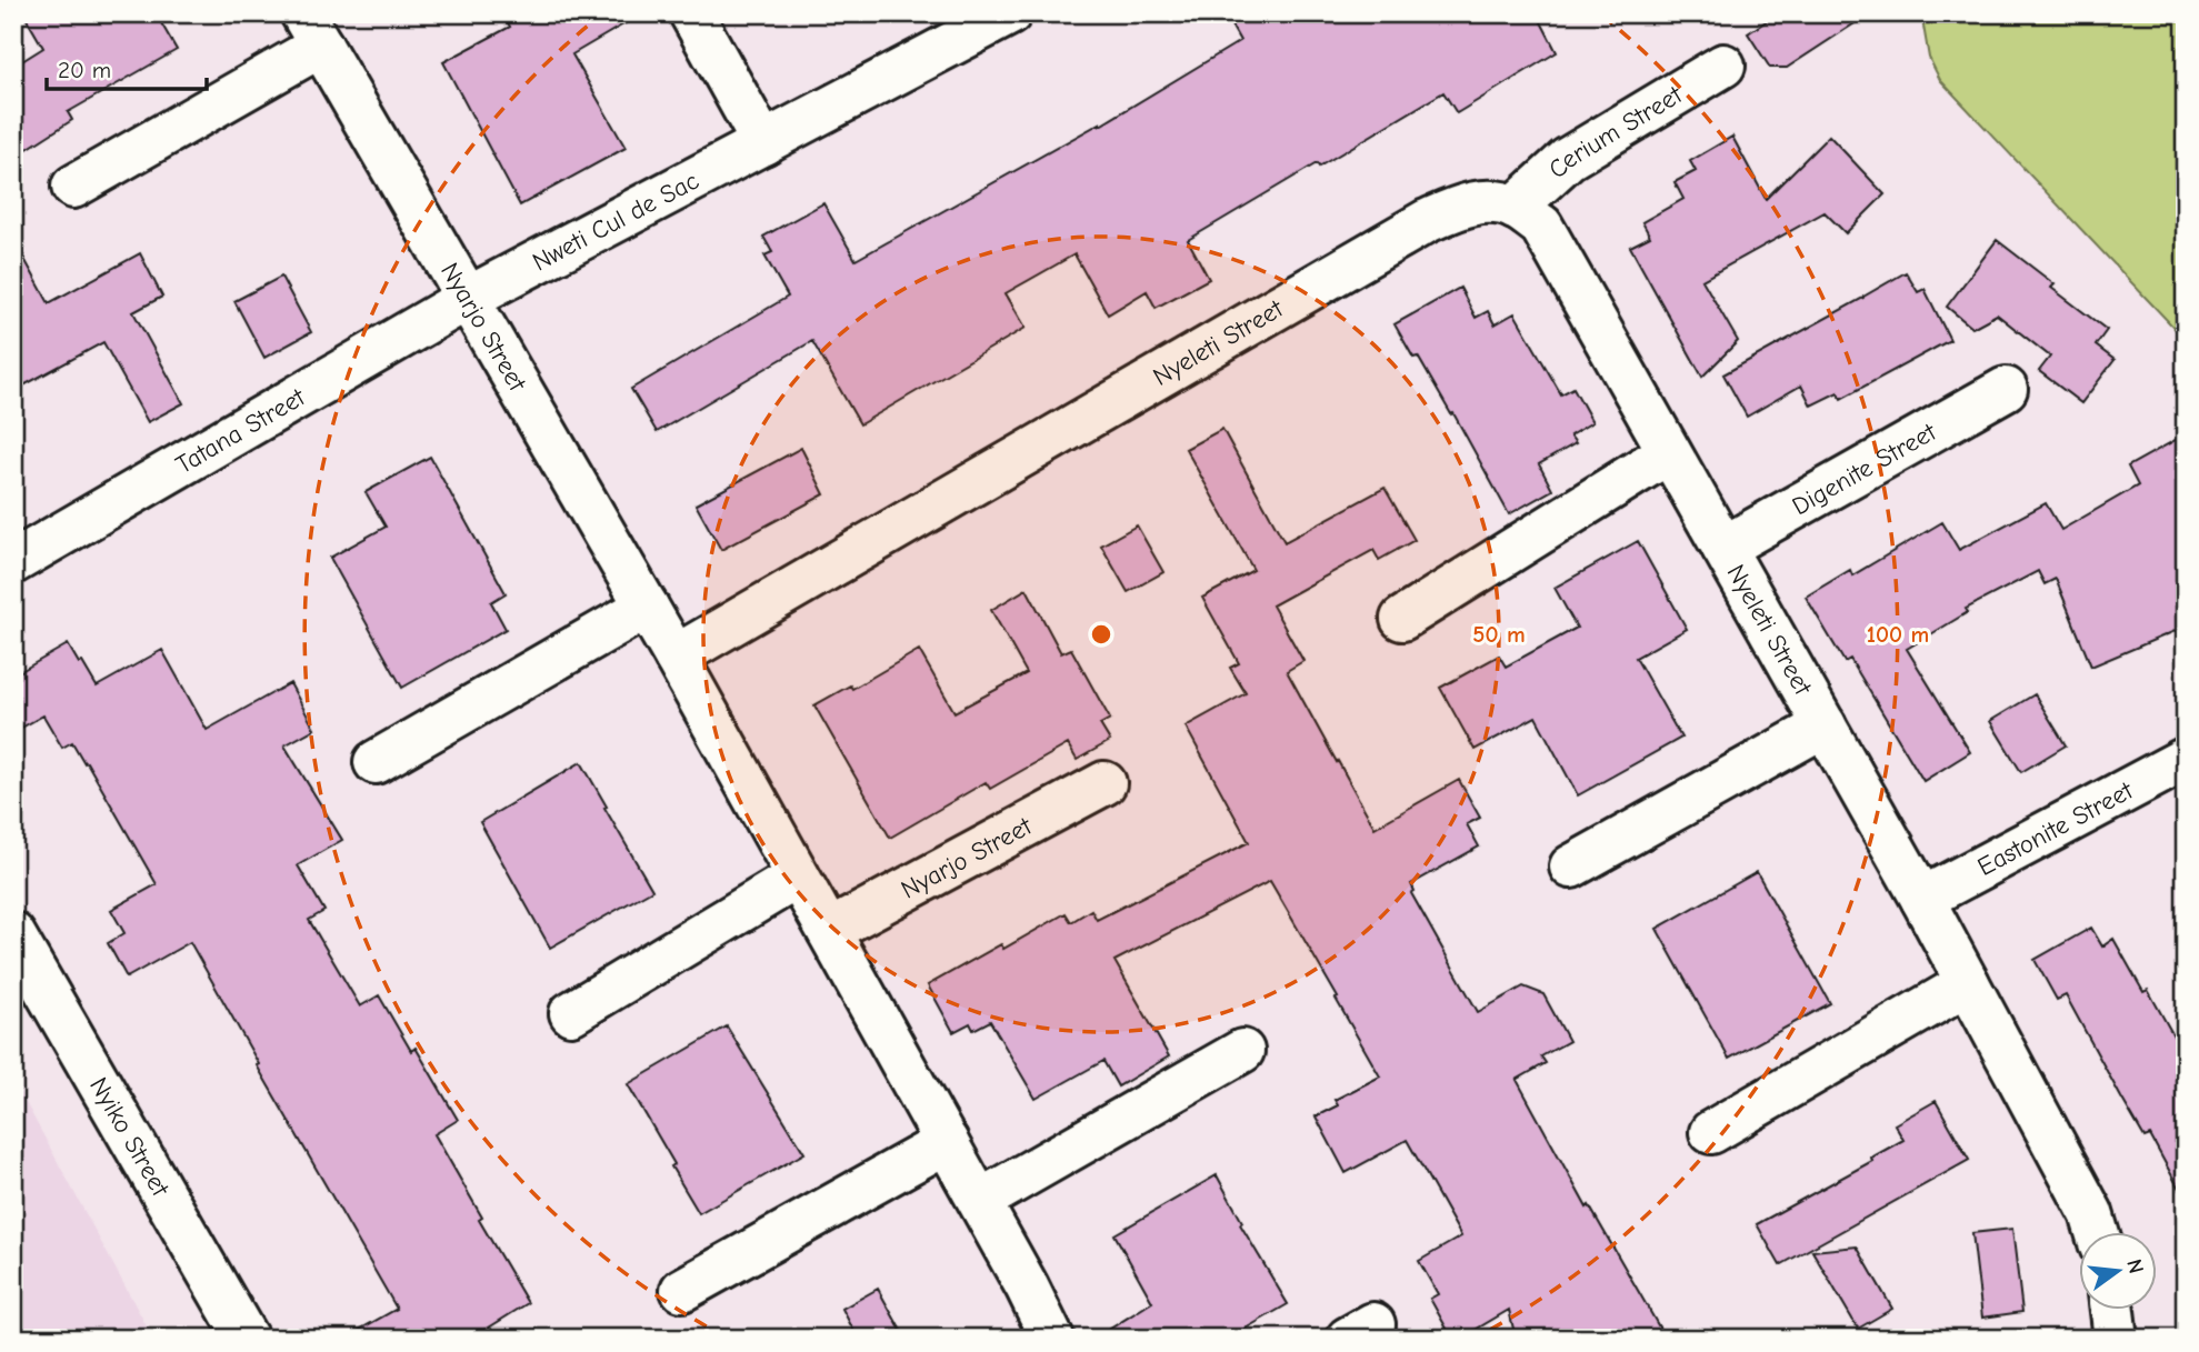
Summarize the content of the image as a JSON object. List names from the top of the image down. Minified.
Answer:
{"streets":{"street":["Cerium Street","Nweti Cul de Sac","Nyarjo Street","Nyeleti Street","Tatana Street","Digenite Street","Eastonite Street","Nyiko Street"]},"crossings":[["Cerium Street","Nyeleti Street"],["Nweti Cul de Sac","Nyarjo Street"],["Nweti Cul de Sac","Tatana Street"],["Nyarjo Street","Nyeleti Street"],["Nyarjo Street","Tatana Street"],["Nyeleti Street","Digenite Street"],["Nyeleti Street","Eastonite Street"]],"scale_bar":"20 m","north":"right","rings":["50 m","100 m"]}
